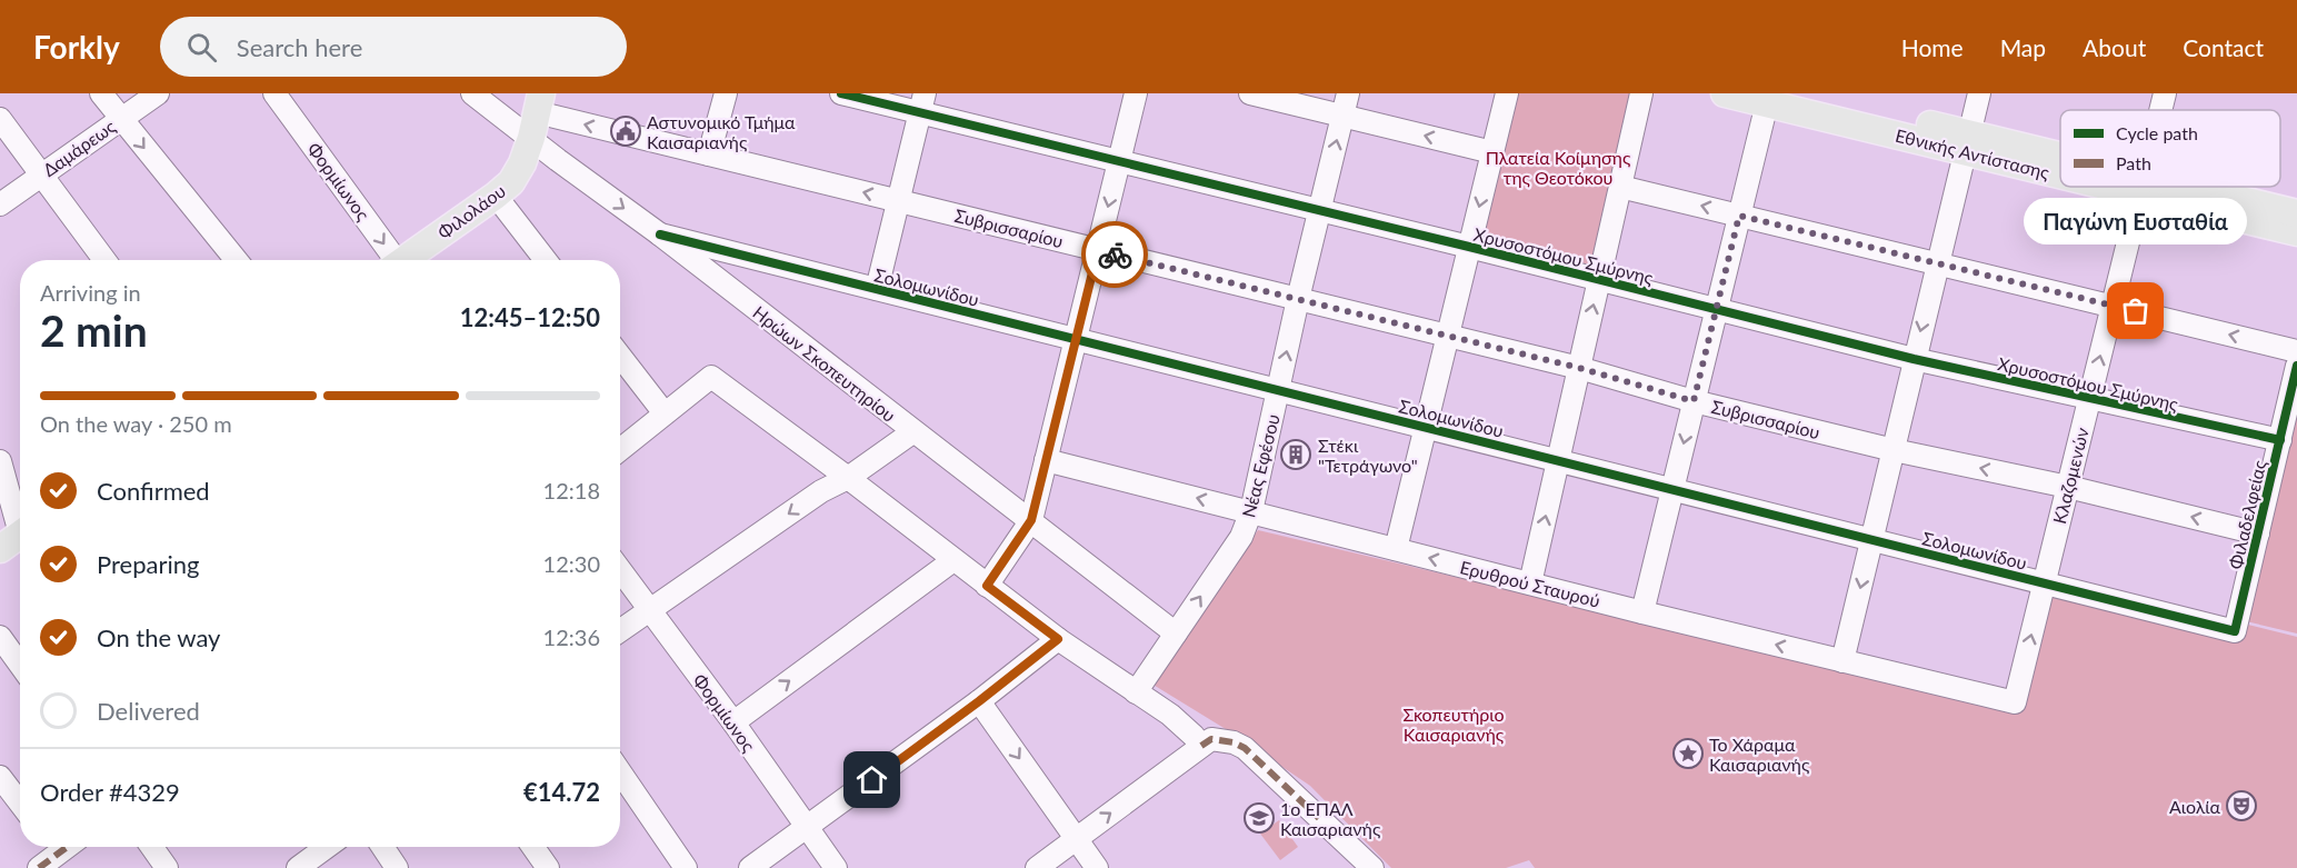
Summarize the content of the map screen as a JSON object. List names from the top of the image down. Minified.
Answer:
{"streets":{"main road":["Εθνικής Αντίστασης","Φιλολάου"],"street":["Δαμάρεως","Φορμίωνος","Συβρισσαρίου","Χρυσοστόμου Σμύρνης","Σολομωνίδου","Ηρώων Σκοπευτηρίου","Νέας Εφέσου","Κλαζομενών","Φιλαδελφείας","Ερυθρού Σταυρού"]},"crossings":[["Φιλολάου","Συβρισσαρίου"],["Φιλολάου","Ηρώων Σκοπευτηρίου"],["Συβρισσαρίου","Ηρώων Σκοπευτηρίου"],["Συβρισσαρίου","Νέας Εφέσου"],["Συβρισσαρίου","Κλαζομενών"],["Συβρισσαρίου","Φιλαδελφείας"],["Χρυσοστόμου Σμύρνης","Νέας Εφέσου"],["Χρυσοστόμου Σμύρνης","Κλαζομενών"],["Χρυσοστόμου Σμύρνης","Φιλαδελφείας"],["Σολομωνίδου","Ηρώων Σκοπευτηρίου"],["Σολομωνίδου","Νέας Εφέσου"],["Σολομωνίδου","Κλαζομενών"],["Σολομωνίδου","Φιλαδελφείας"],["Ηρώων Σκοπευτηρίου","Νέας Εφέσου"],["Νέας Εφέσου","Ερυθρού Σταυρού"],["Κλαζομενών","Ερυθρού Σταυρού"]],"one_way":["Ερυθρού Σταυρού"],"parks":["Πλατεία Κοίμησης της Θεοτόκου","Σκοπευτήριο Καισαριανής"],"places":{"public building":["Αστυνομικό Τμήμα Καισαριανής"],"other":["Παγώνη Ευσταθία"],"building":["Στέκι \"Τετράγωνο\""],"place":["Το Χάραμα Καισαριανής"],"theatre":["Αιολία"],"school or university":["1ο ΕΠΑΛ Καισαριανής"]},"legend":["Cycle path","Path"],"page":{"header":"Forkly","search":"Search here","nav":["Home","Map","About","Contact"],"bubble":"Παγώνη Ευσταθία","heading":["2 min","Arriving in","12:45–12:50"],"panel":["Order #4329","€14.72"],"bar":"On the way · 250 m","list":[["Confirmed","12:18"],["Preparing","12:30"],["On the way","12:36"],"Delivered"]}}
